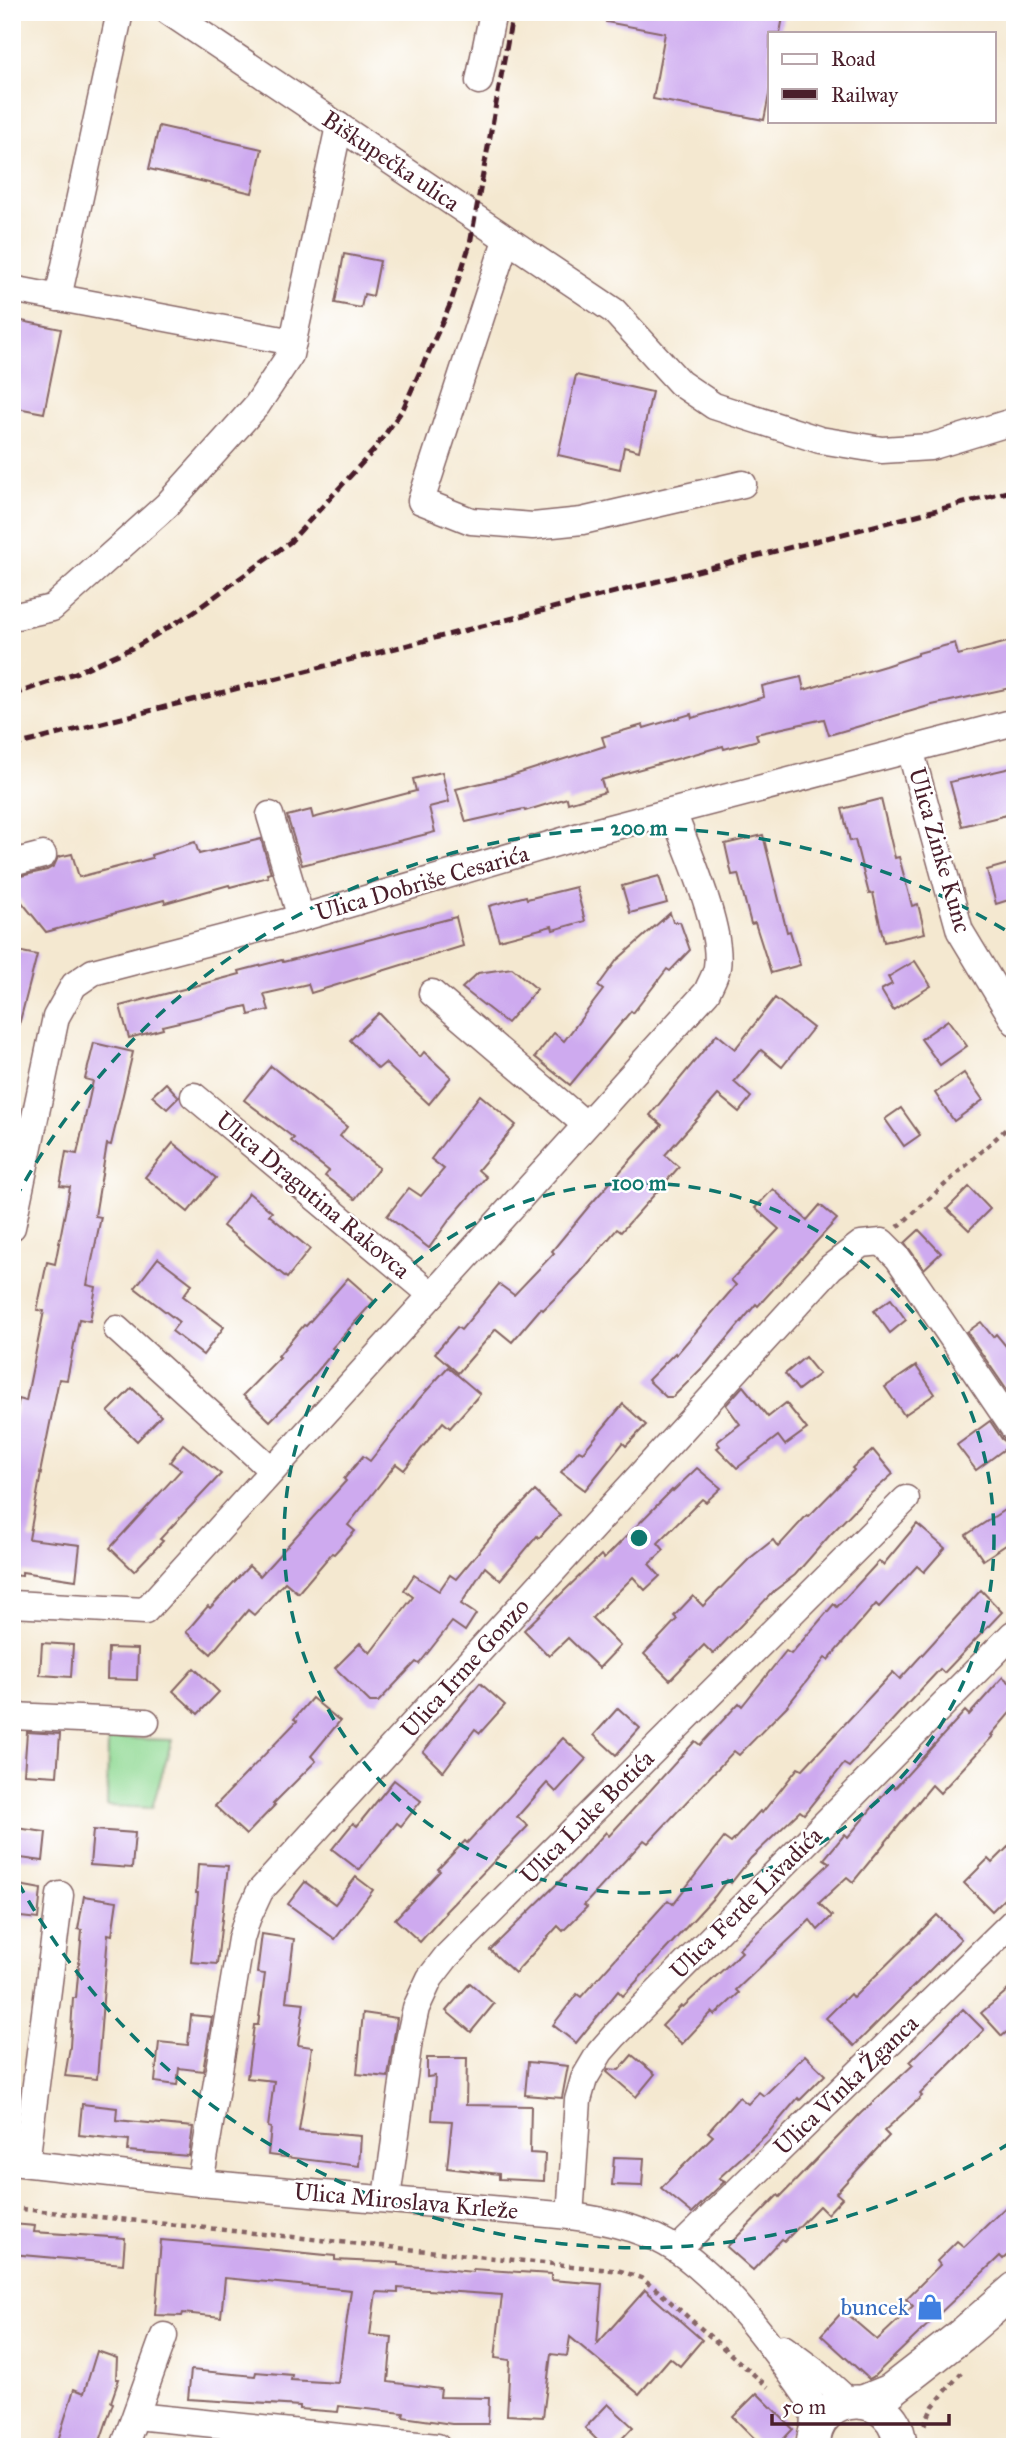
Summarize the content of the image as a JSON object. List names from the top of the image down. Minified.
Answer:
{"streets":{"street":["Biškupečka ulica","Ulica Zinke Kunc","Ulica Dobriše Cesarića","Ulica Dragutina Rakovca","Ulica Irme Gonzo","Ulica Luke Botića","Ulica Ferde Livadića","Ulica Vinka Žganca","Ulica Miroslava Krleže"]},"crossings":[["Ulica Zinke Kunc","Ulica Dobriše Cesarića"],["Ulica Dobriše Cesarića","Ulica Dragutina Rakovca"],["Ulica Irme Gonzo","Ulica Miroslava Krleže"],["Ulica Luke Botića","Ulica Miroslava Krleže"],["Ulica Ferde Livadića","Ulica Miroslava Krleže"],["Ulica Vinka Žganca","Ulica Miroslava Krleže"]],"places":{"shop":["buncek"]},"legend":["Road","Railway"],"scale_bar":"50 m","rings":["200 m","100 m"]}
